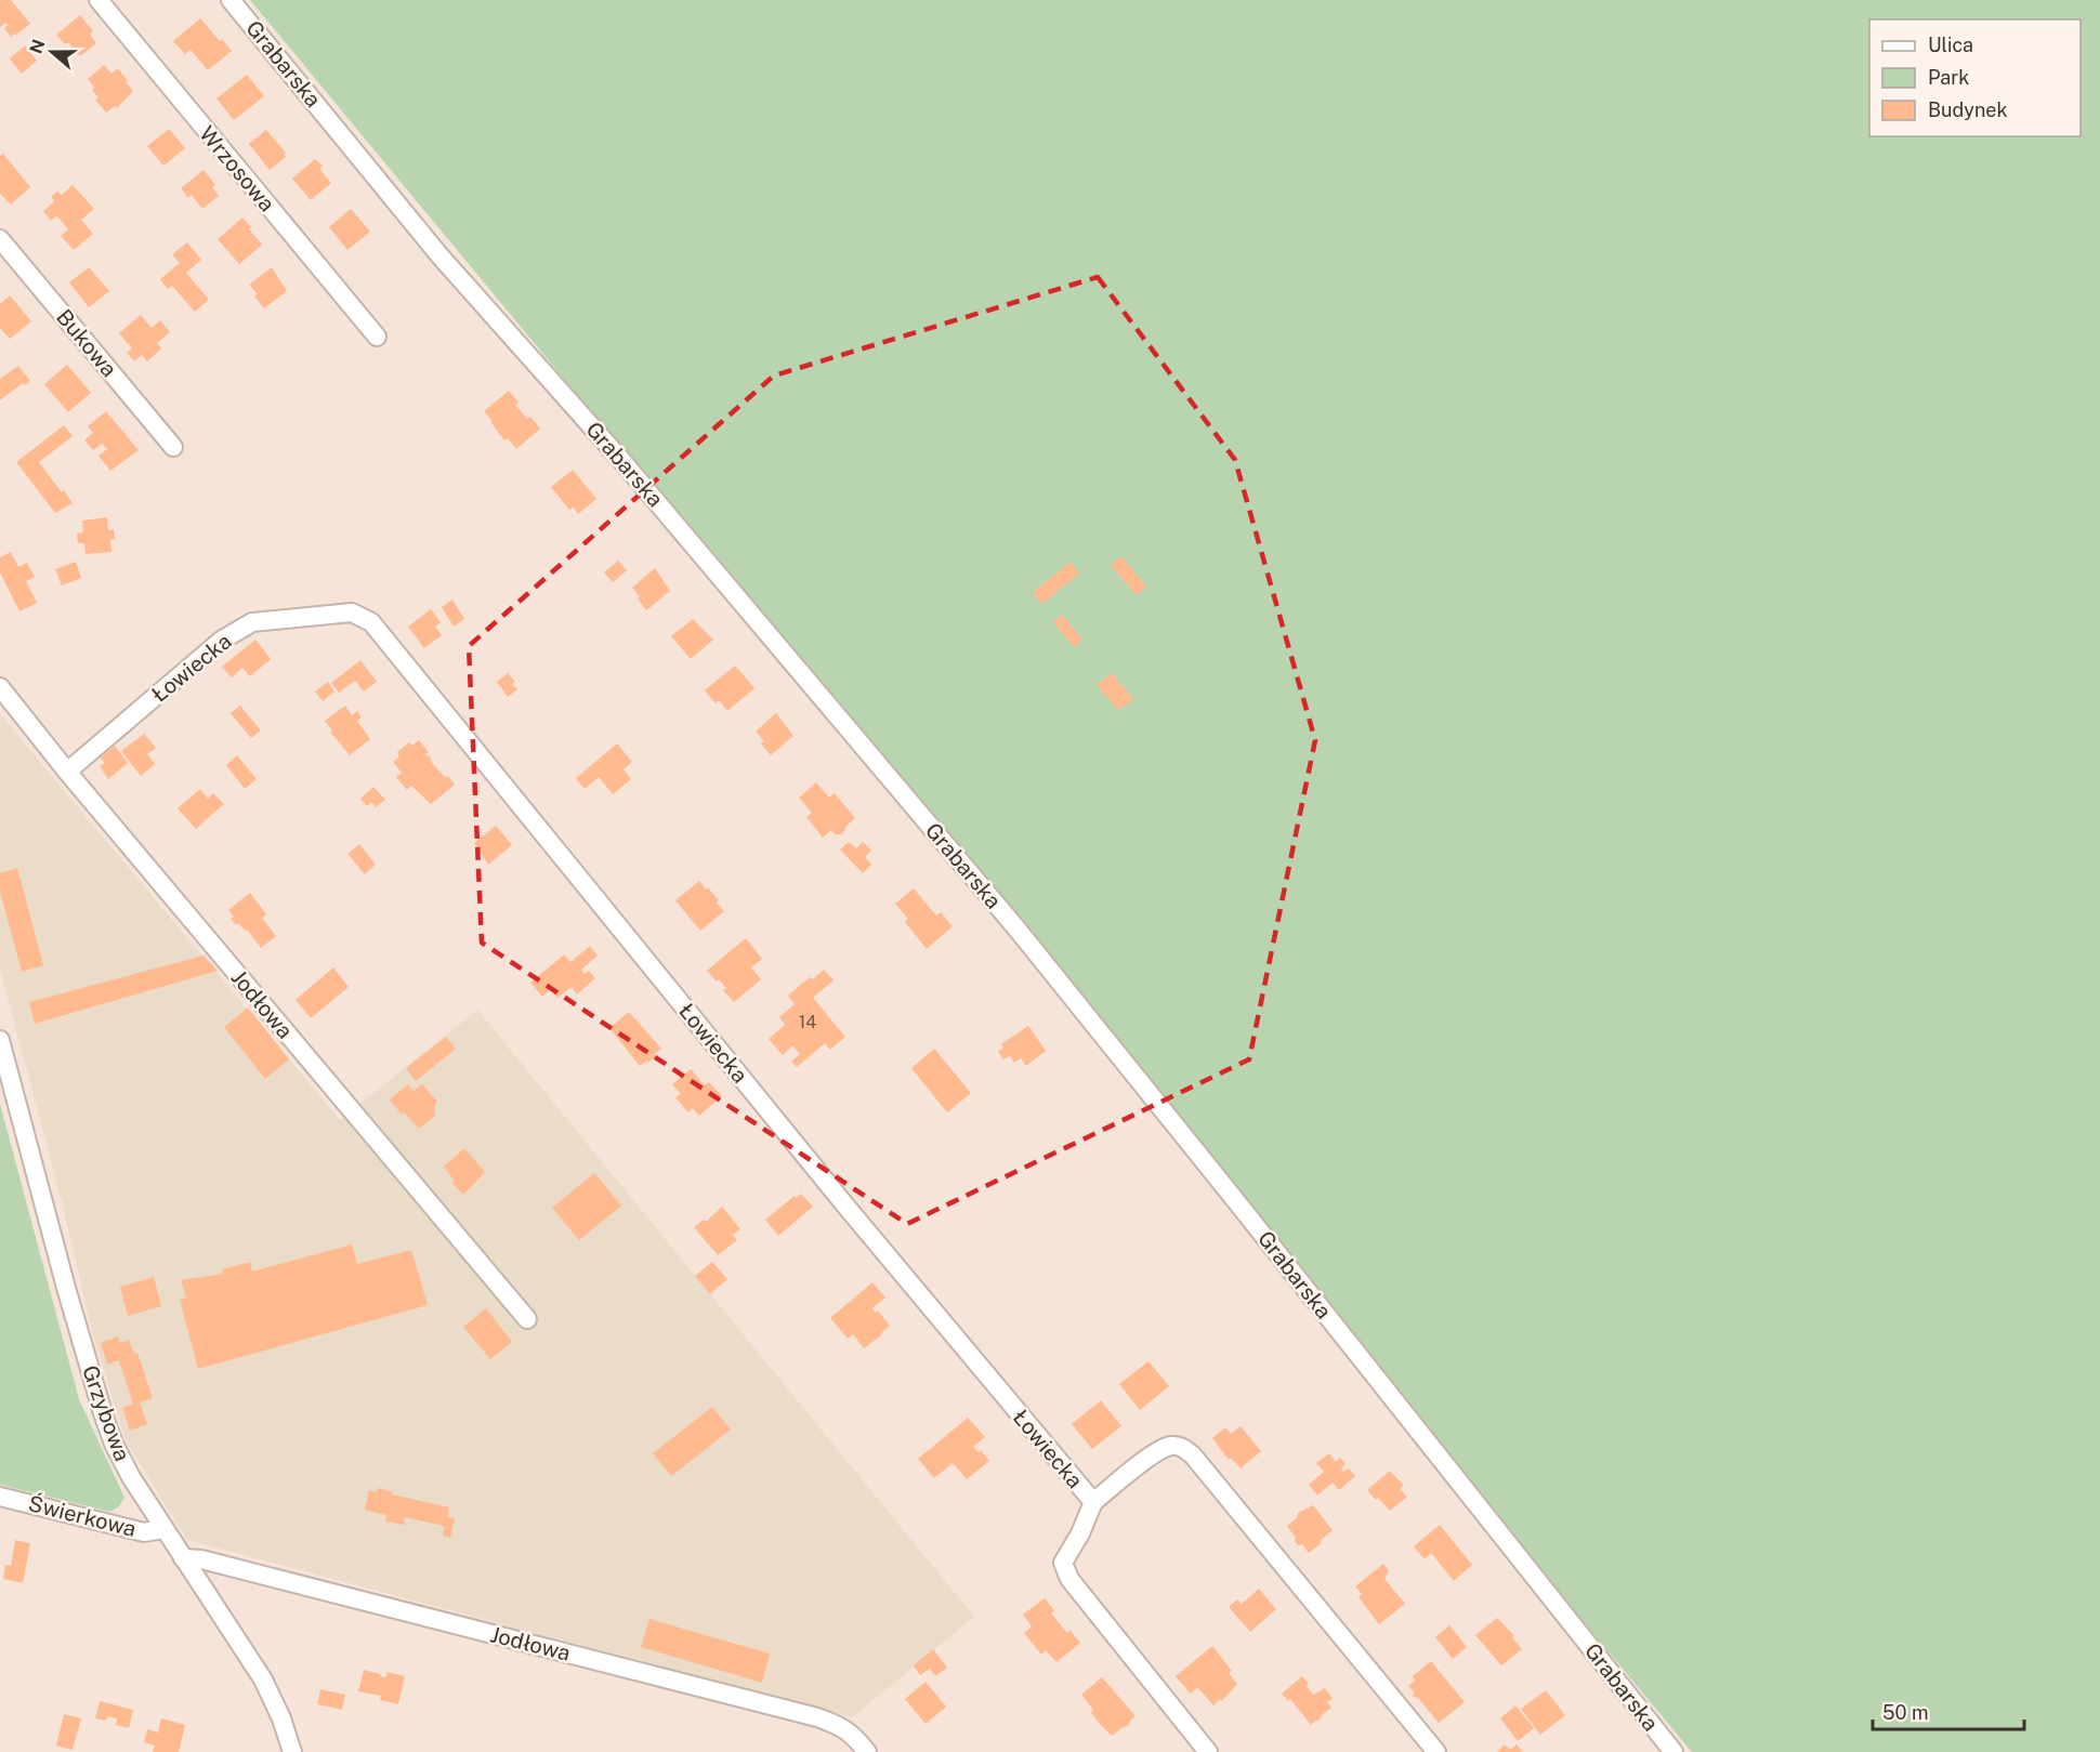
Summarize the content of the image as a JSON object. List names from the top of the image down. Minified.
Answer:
{"streets":{"street":["Grabarska","Wrzosowa","Bukowa","Łowiecka","Jodłowa","Grzybowa","Świerkowa"]},"crossings":[["Łowiecka","Jodłowa"],["Jodłowa","Grzybowa"],["Grzybowa","Świerkowa"]],"house_numbers":["14"],"legend":["Ulica","Park","Budynek"],"scale_bar":"50 m","north":"left"}
